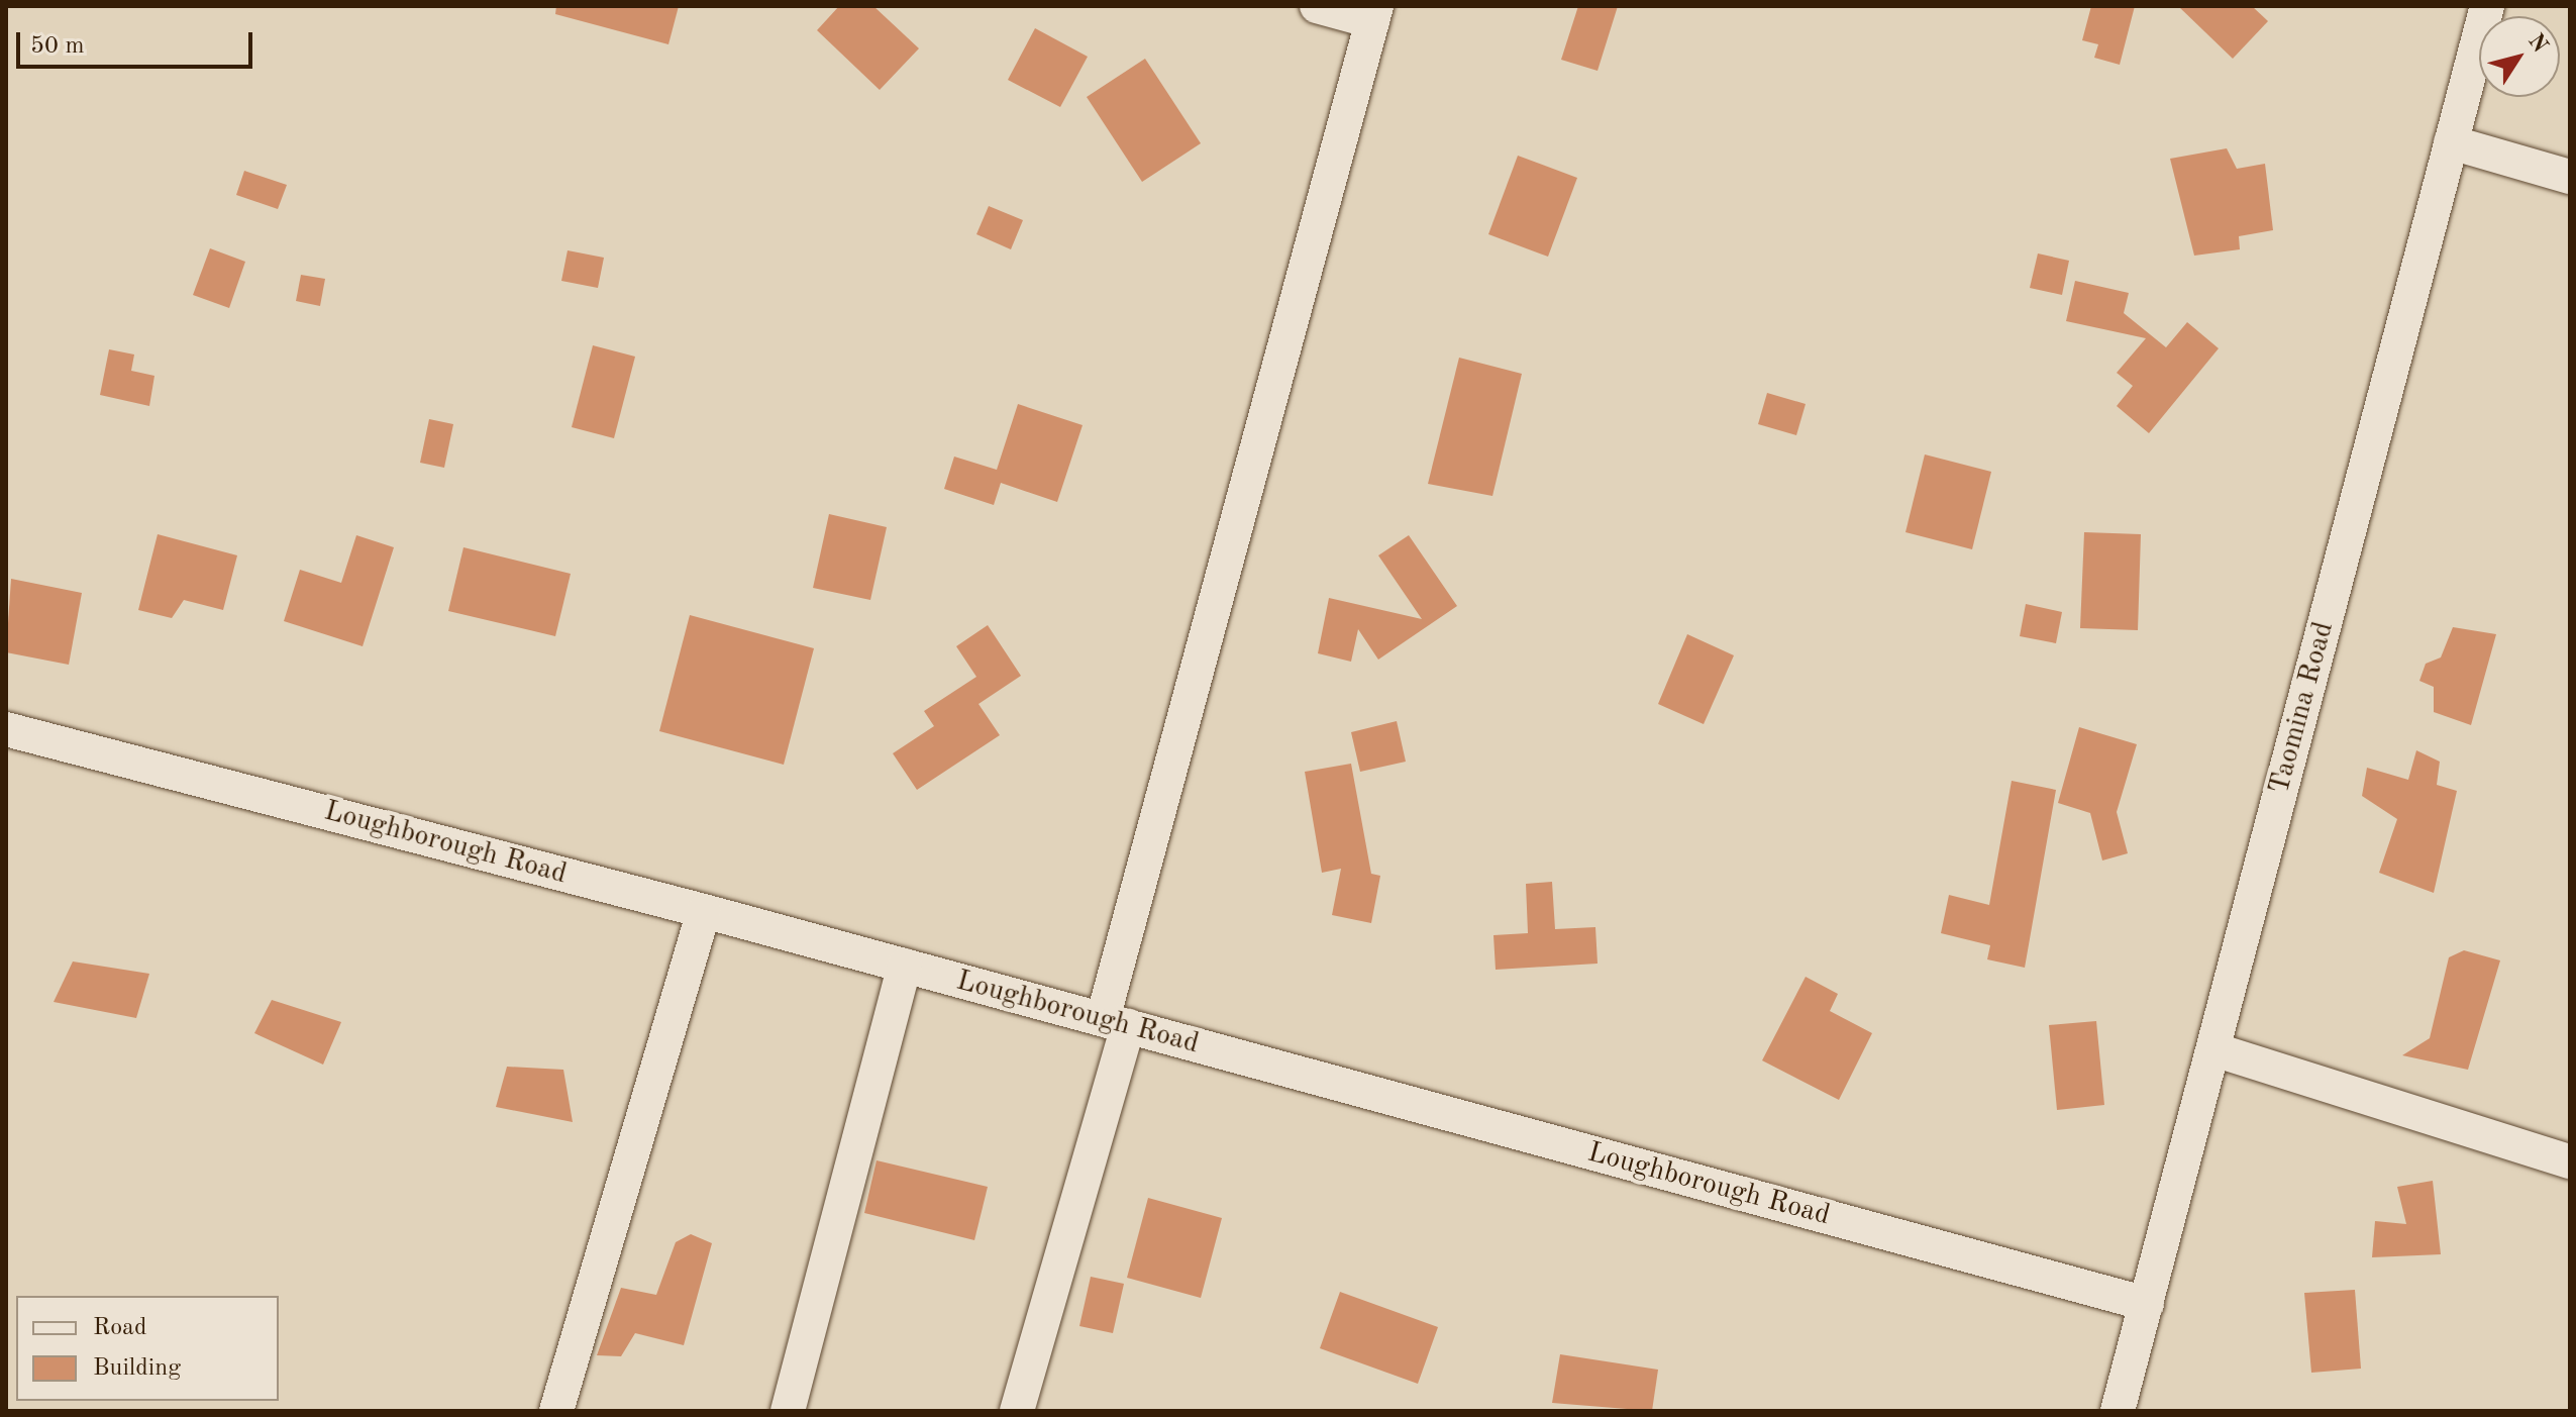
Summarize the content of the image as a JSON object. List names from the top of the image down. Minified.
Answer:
{"streets":{"street":["Taomina Road","Loughborough Road"]},"crossings":[["Taomina Road","Loughborough Road"]],"legend":["Road","Building"],"scale_bar":"50 m","north":"top right"}
